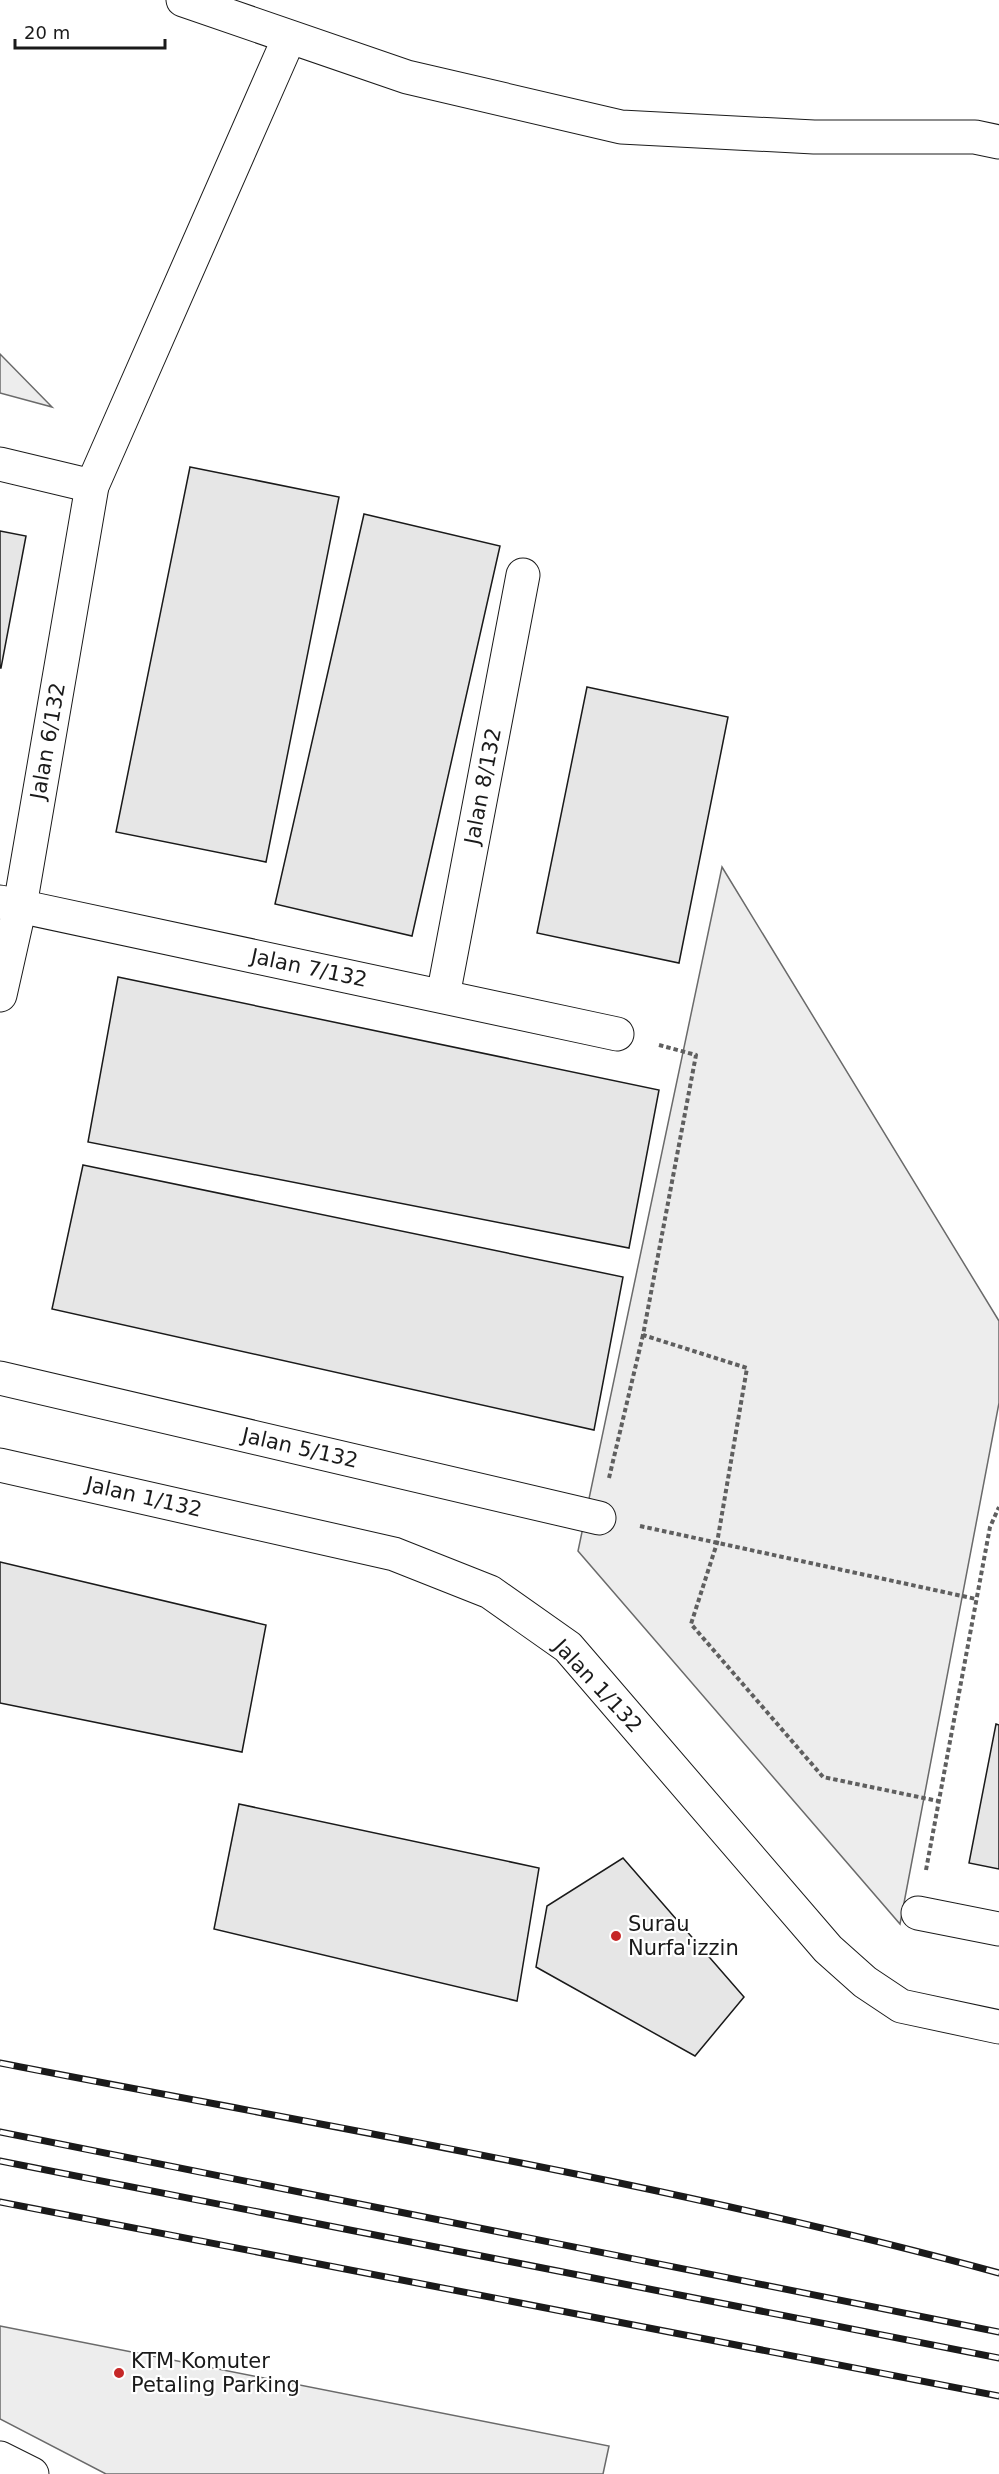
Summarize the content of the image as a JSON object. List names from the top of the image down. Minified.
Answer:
{"streets":{"street":["Jalan 6/132","Jalan 8/132","Jalan 7/132","Jalan 5/132","Jalan 1/132"]},"crossings":[["Jalan 6/132","Jalan 7/132"],["Jalan 8/132","Jalan 7/132"]],"places":["Surau Nurfa'izzin","KTM Komuter Petaling Parking"],"scale_bar":"20 m"}
